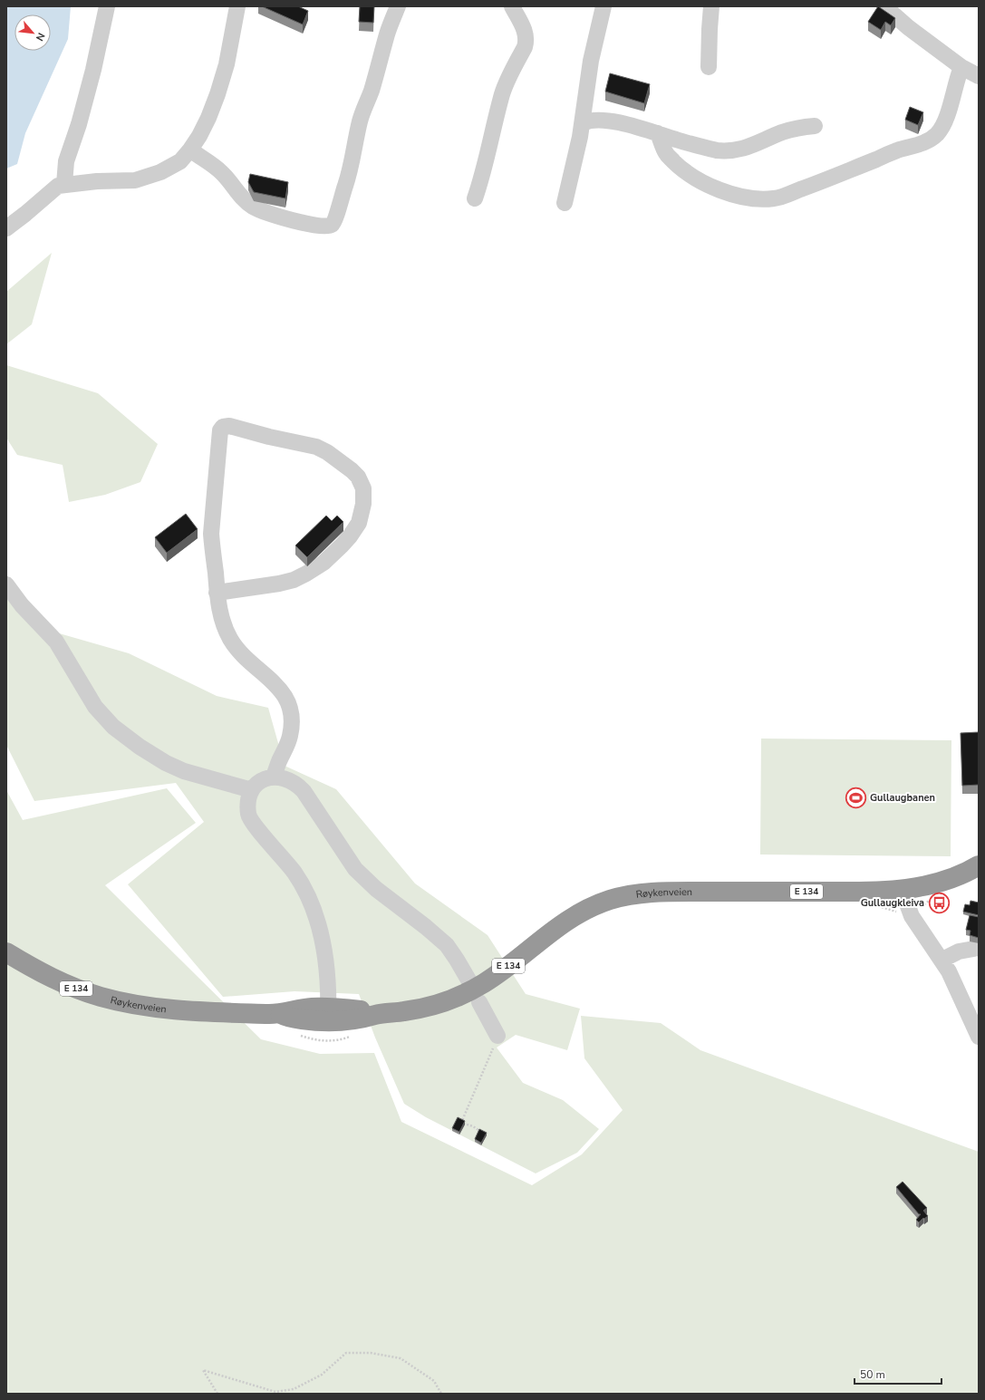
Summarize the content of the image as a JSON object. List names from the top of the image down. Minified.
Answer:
{"streets":{"highway":["E 134","Røykenveien"]},"places":{"sports":["Gullaugbanen"],"bus stop":["Gullaugkleiva"]},"scale_bar":"50 m","north":"bottom right"}
